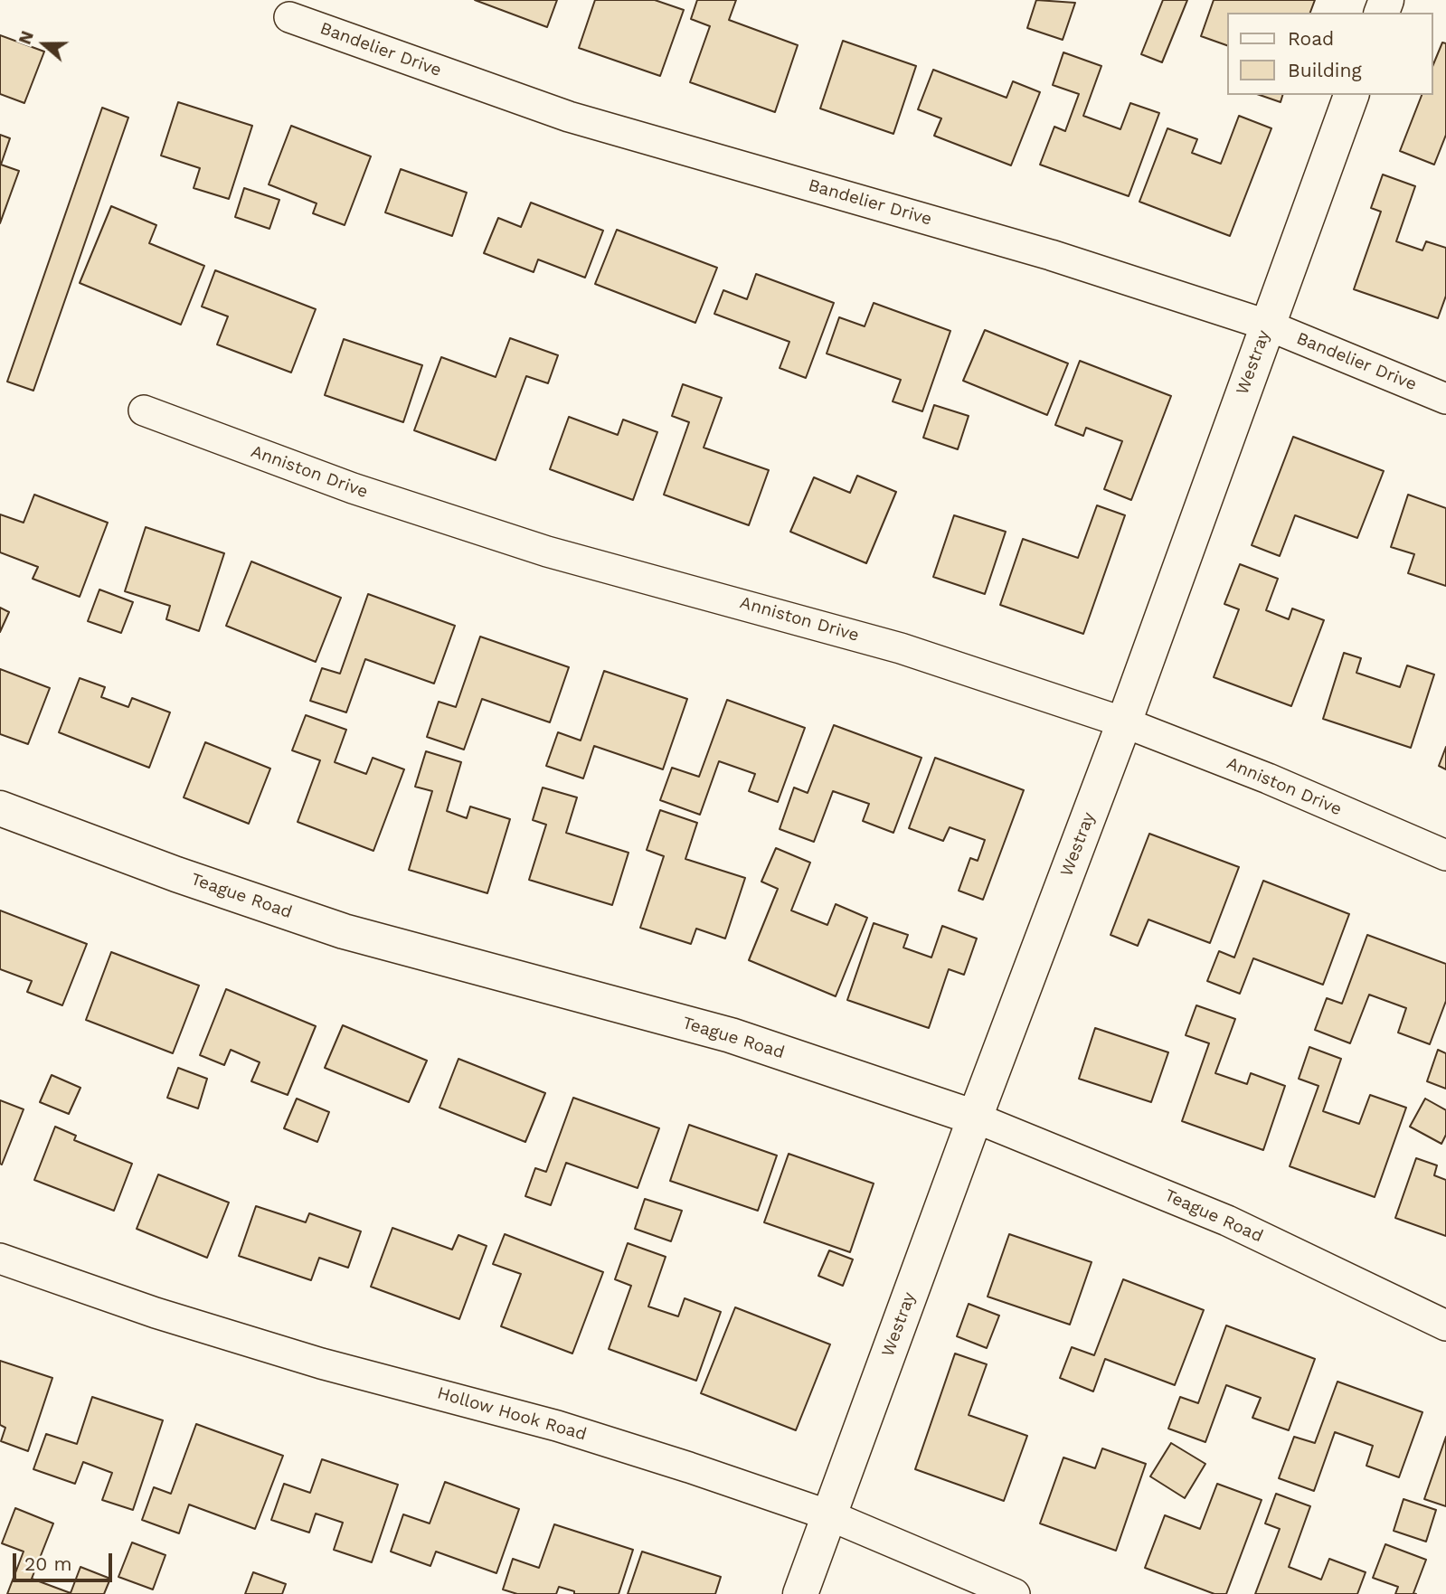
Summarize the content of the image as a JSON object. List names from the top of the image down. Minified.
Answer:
{"streets":{"street":["Bandelier Drive","Westray","Anniston Drive","Teague Road","Hollow Hook Road"]},"crossings":[["Bandelier Drive","Westray"],["Westray","Anniston Drive"],["Westray","Teague Road"],["Westray","Hollow Hook Road"]],"legend":["Road","Building"],"scale_bar":"20 m","north":"left"}
